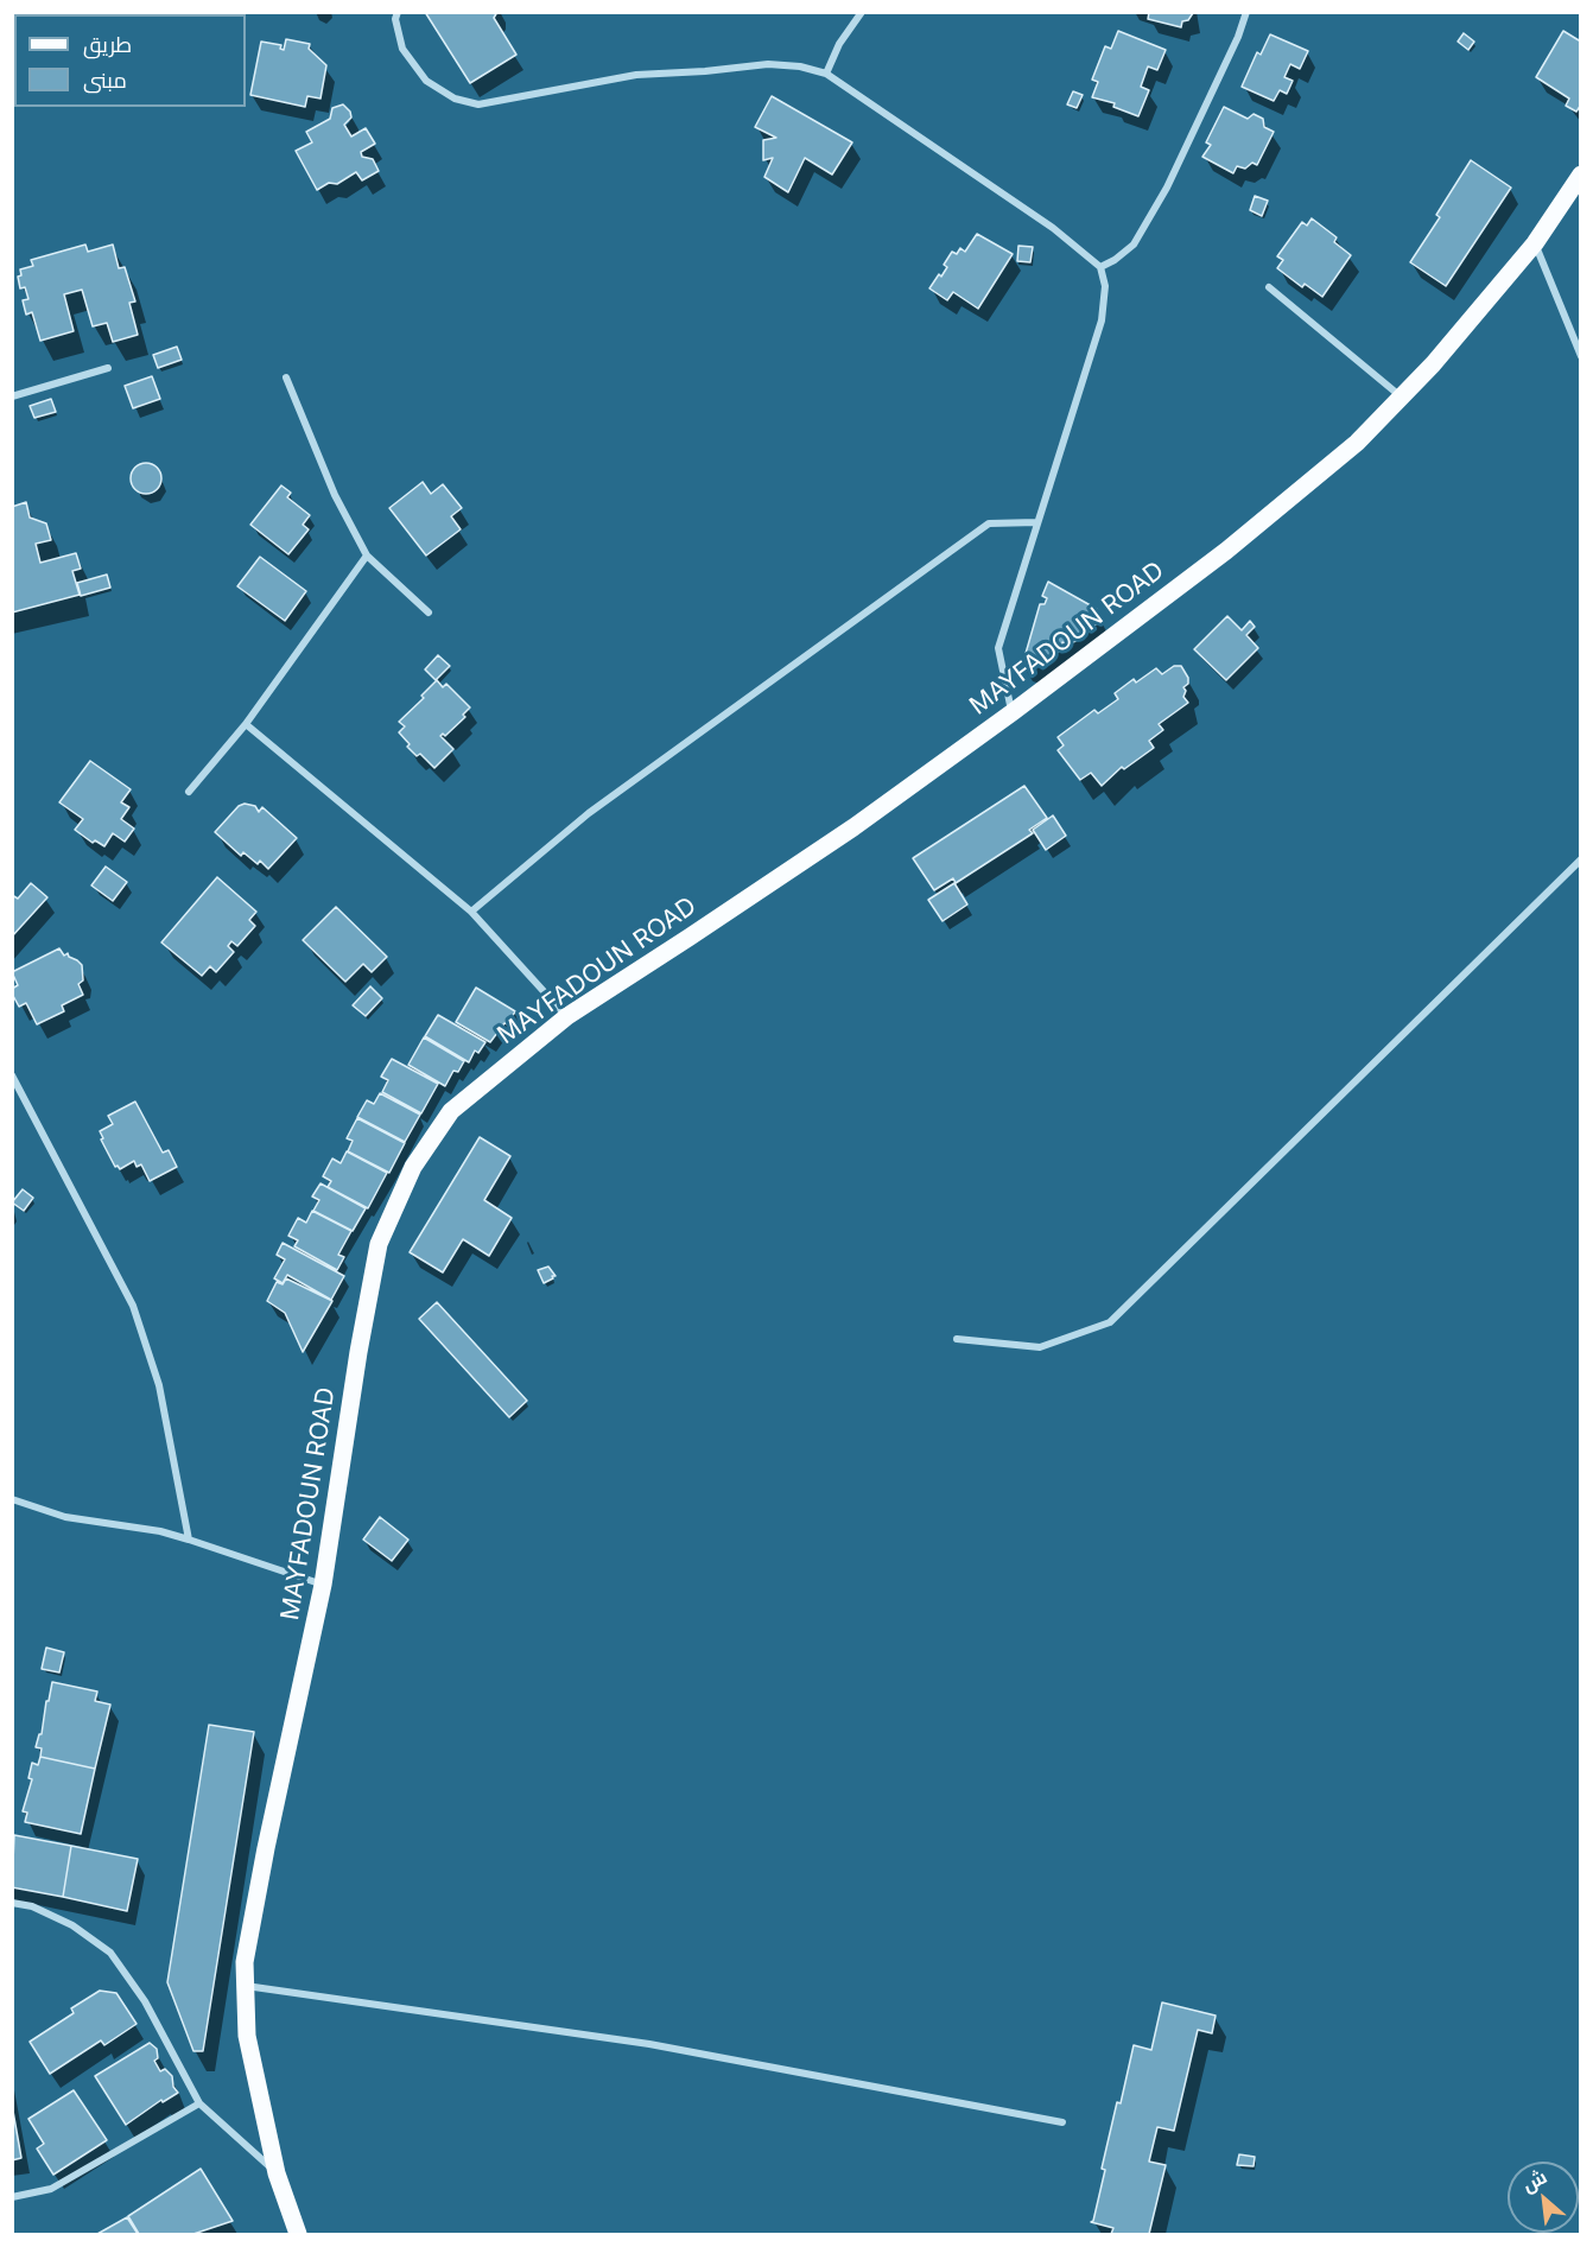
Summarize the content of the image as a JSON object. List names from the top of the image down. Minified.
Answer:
{"streets":{"main road":["MAYFADOUN ROAD"]},"legend":["طريق","مبنى"],"north":"top left"}
